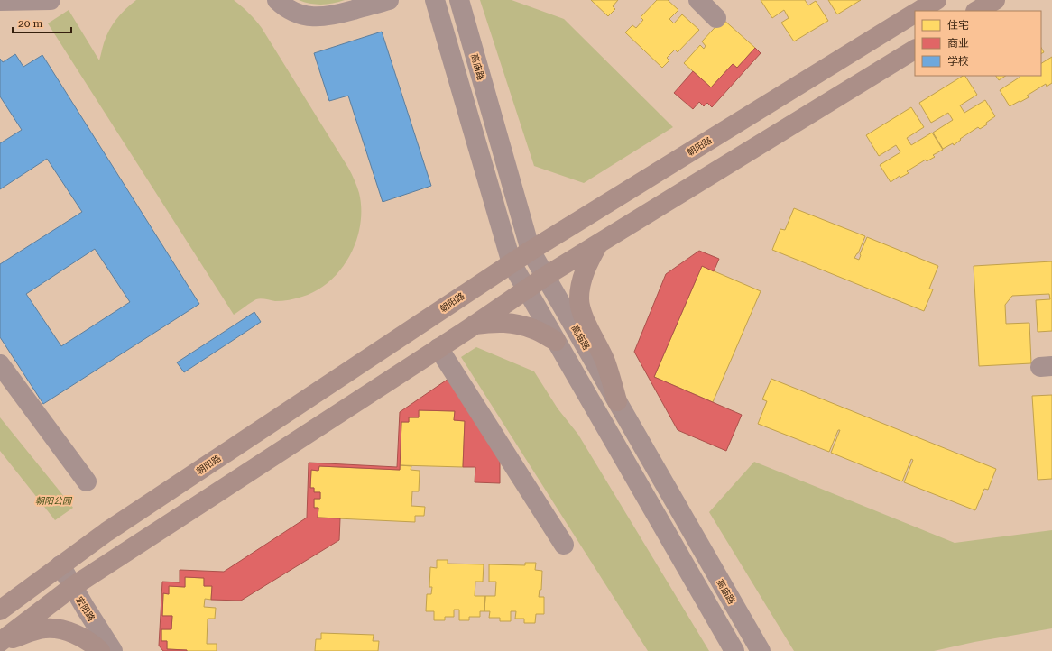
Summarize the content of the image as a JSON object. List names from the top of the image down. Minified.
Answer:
{"streets":{"main road":["朝阳路"],"street":["高庙路","宏阳路"]},"crossings":[["高庙路","朝阳路"],["朝阳路","宏阳路"]],"parks":["朝阳公园"],"legend":["住宅","商业","学校"],"scale_bar":"20 m"}
